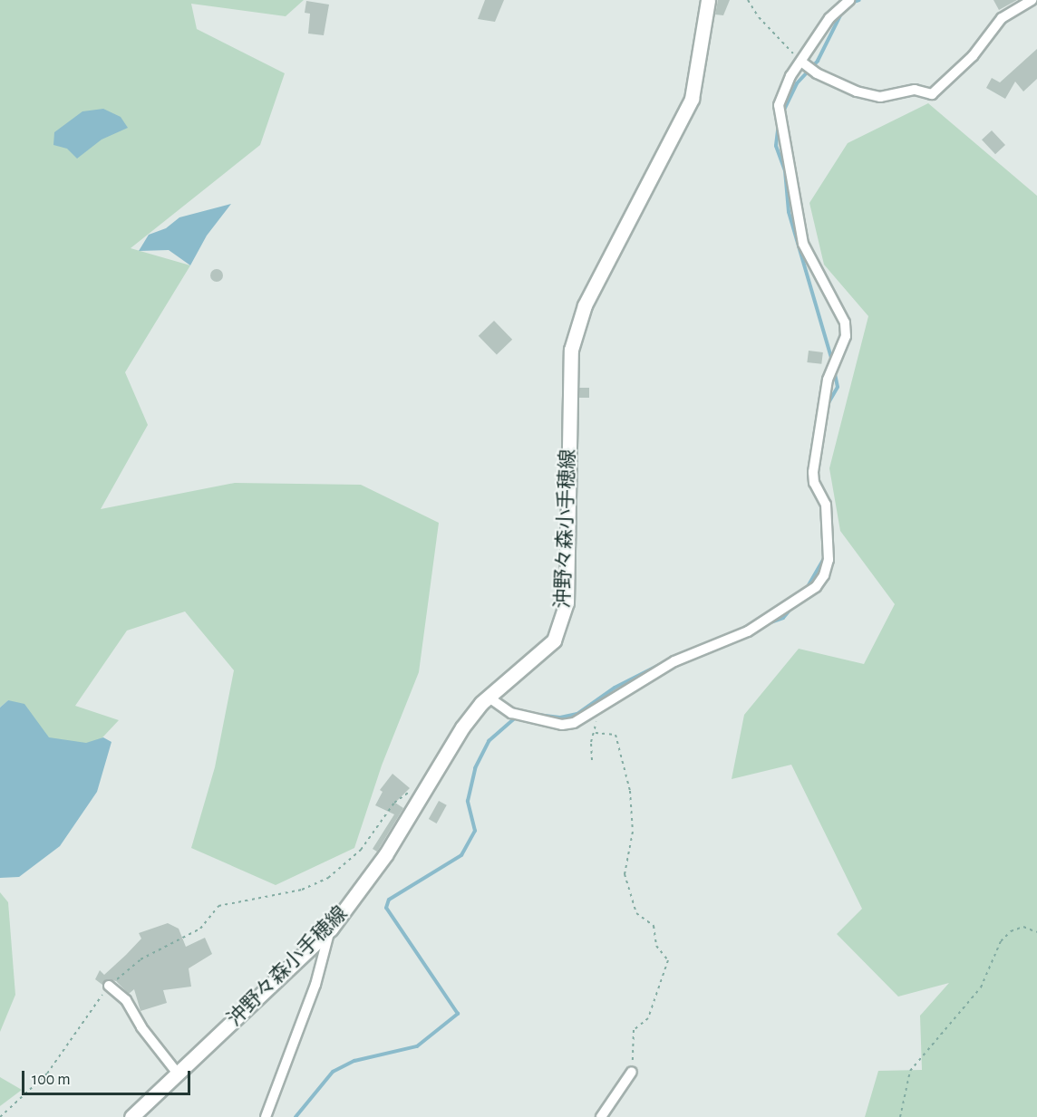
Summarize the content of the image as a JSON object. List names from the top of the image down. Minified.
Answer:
{"streets":{"main road":["沖野々森小手穂線"]},"scale_bar":"100 m"}
